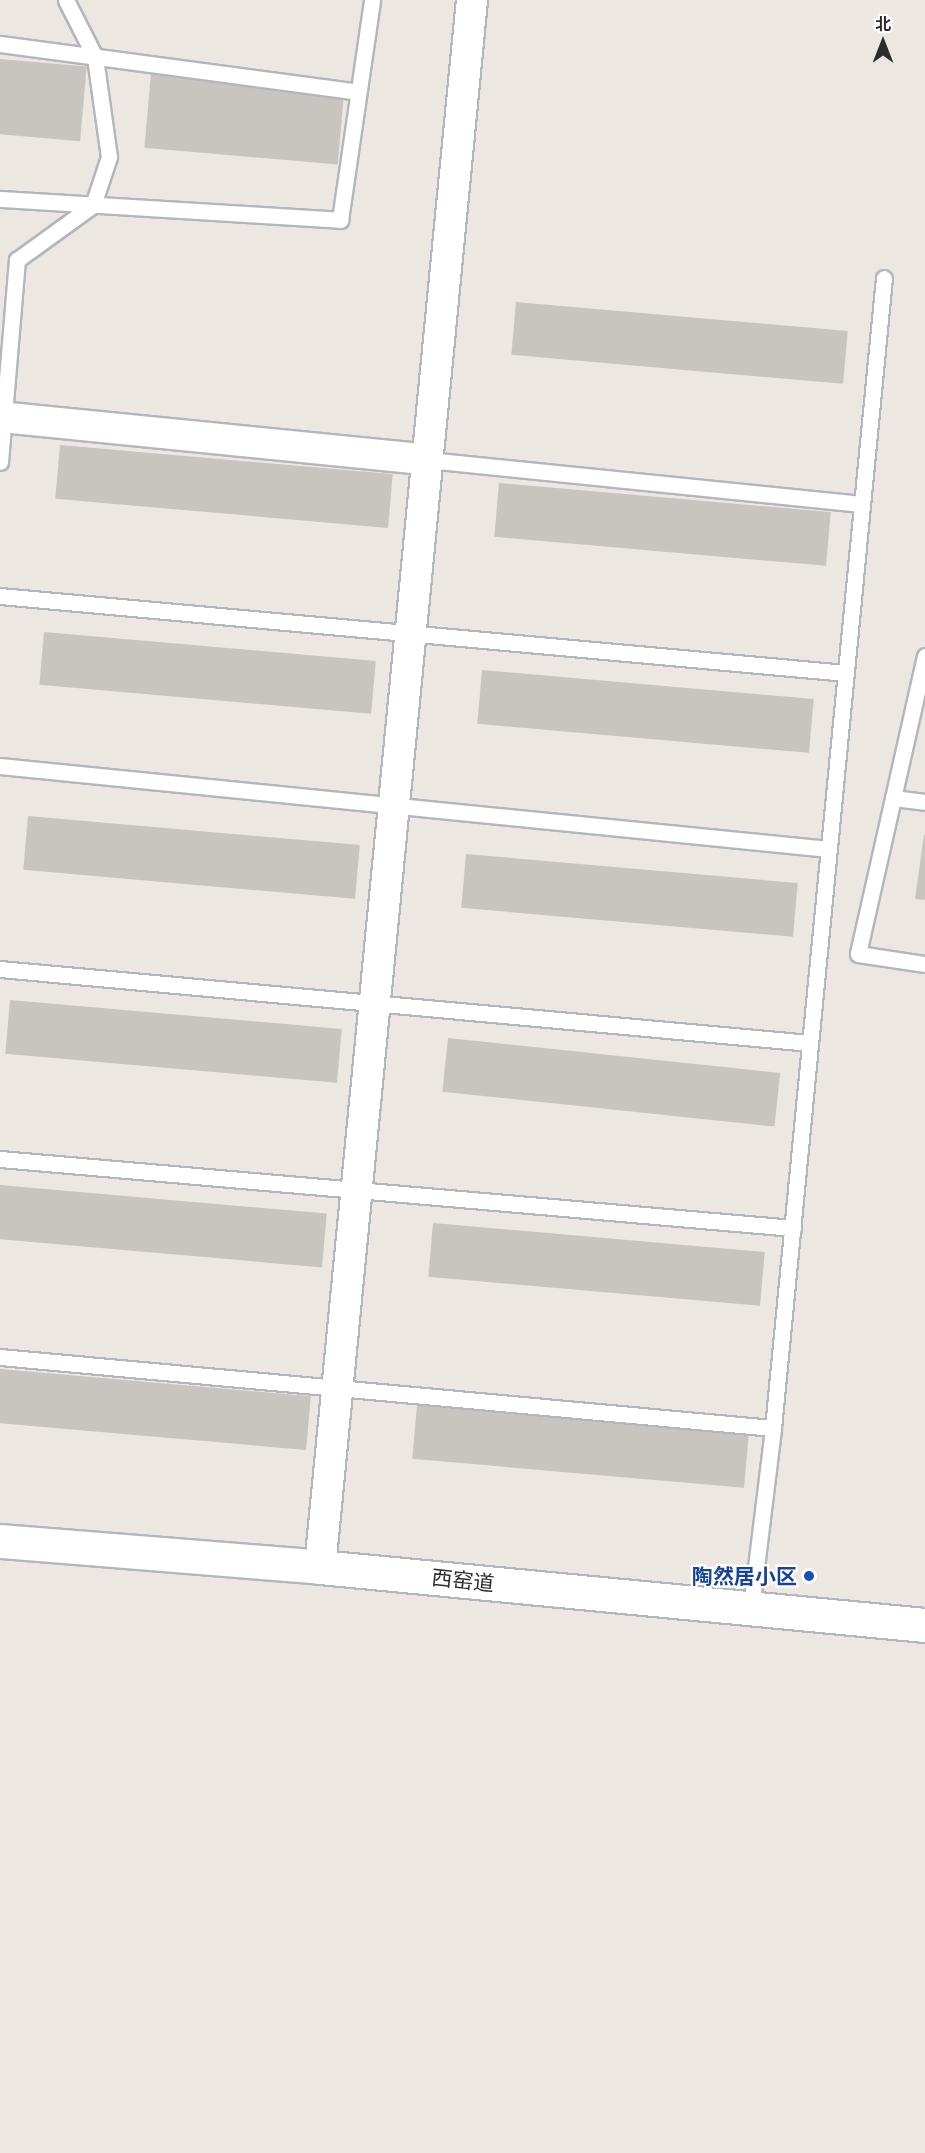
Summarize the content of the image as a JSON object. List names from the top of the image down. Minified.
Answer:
{"streets":{"street":["西窑道"]},"places":["陶然居小区"],"north":"top"}
